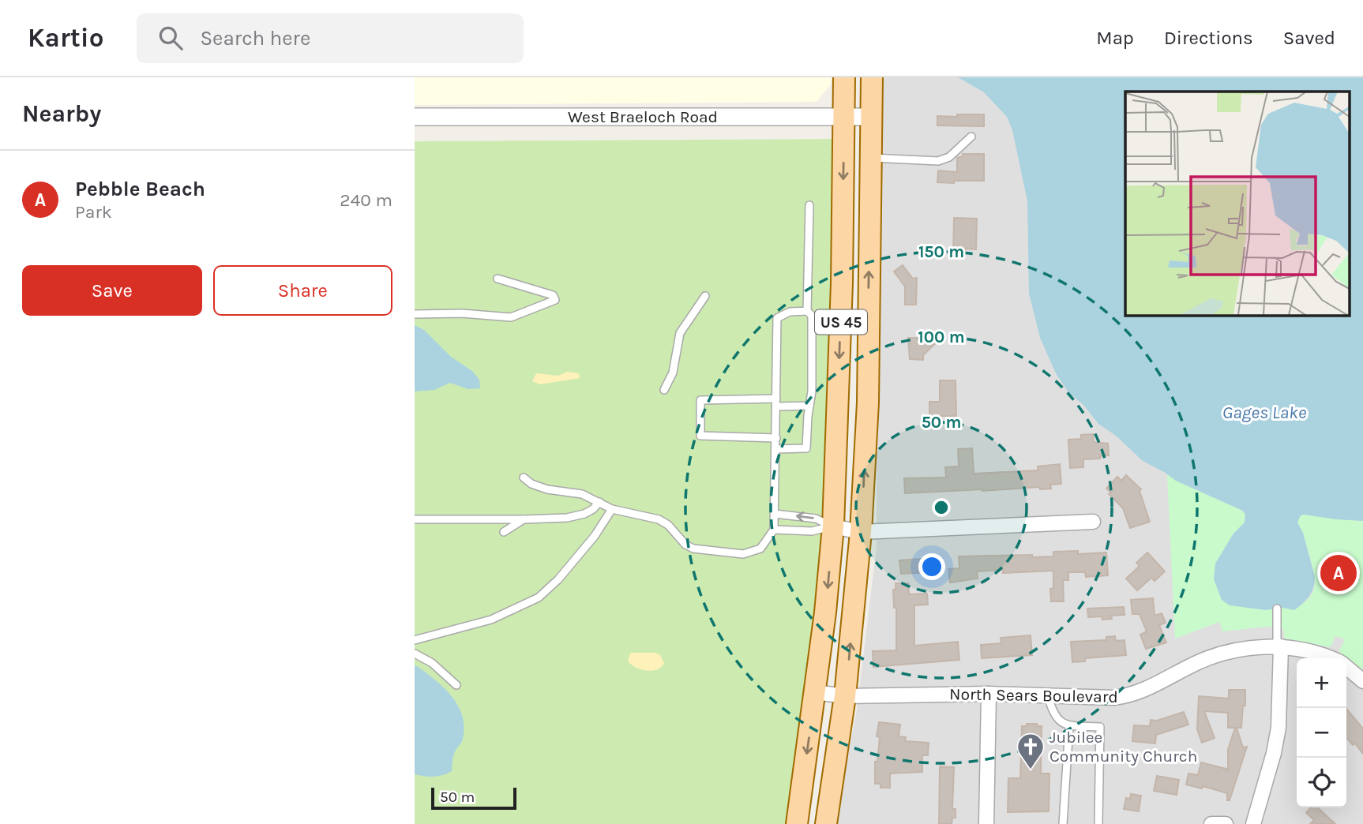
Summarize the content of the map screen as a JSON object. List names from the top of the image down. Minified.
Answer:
{"streets":{"main road":["US 45"],"street":["West Braeloch Road","North Sears Boulevard"]},"crossings":[["West Braeloch Road","US 45"],["US 45","North Sears Boulevard"]],"water":["Gages Lake"],"places":{"church":["Jubilee Community Church"]},"scale_bar":"50 m","page":{"header":"Kartio","search":"Search here","nav":["Map","Directions","Saved"],"heading":"Nearby","list":[{"mark":"A","name":"Pebble Beach","note":"Park","value":"240 m"}],"buttons":["Save","Share"],"pins":"A","map_buttons":["+","−"],"scale":"50 m"},"rings":["150 m","100 m","50 m"]}
